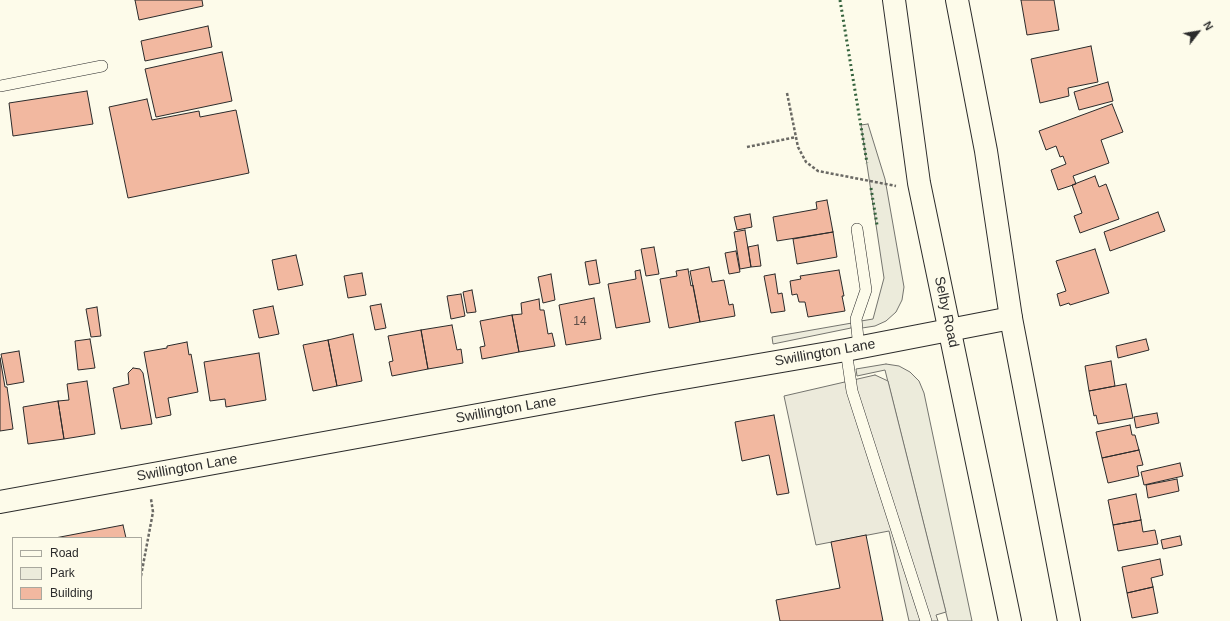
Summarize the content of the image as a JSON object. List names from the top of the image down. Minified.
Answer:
{"streets":{"main road":["Selby Road","Swillington Lane"]},"crossings":[["Selby Road","Swillington Lane"]],"house_numbers":["14"],"legend":["Road","Park","Building"],"north":"top right"}
